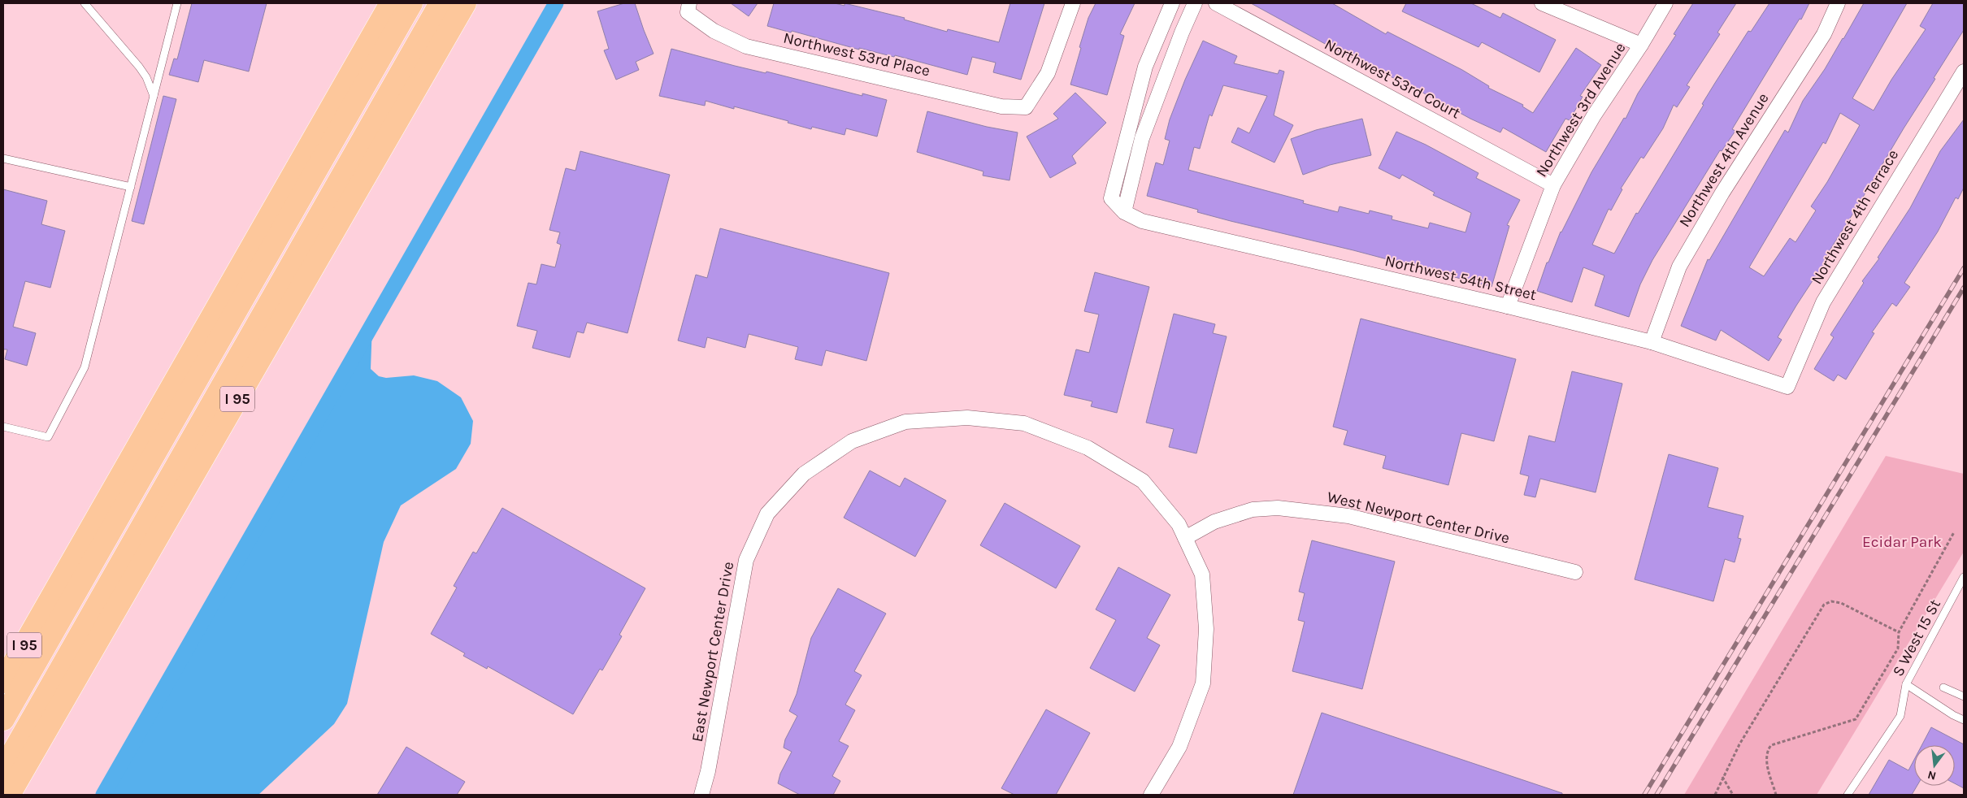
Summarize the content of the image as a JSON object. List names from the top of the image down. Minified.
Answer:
{"streets":{"highway":["I 95"],"street":["Northwest 53rd Place","Northwest 53rd Court","Northwest 3rd Avenue","Northwest 4th Avenue","Northwest 4th Terrace","Northwest 54th Street","West Newport Center Drive","East Newport Center Drive"],"lane":["S West 15 St"]},"crossings":[["Northwest 53rd Court","Northwest 3rd Avenue"],["Northwest 3rd Avenue","Northwest 54th Street"],["Northwest 4th Avenue","Northwest 54th Street"],["Northwest 4th Terrace","Northwest 54th Street"],["West Newport Center Drive","East Newport Center Drive"]],"parks":["Ecidar Park"],"north":"bottom"}
